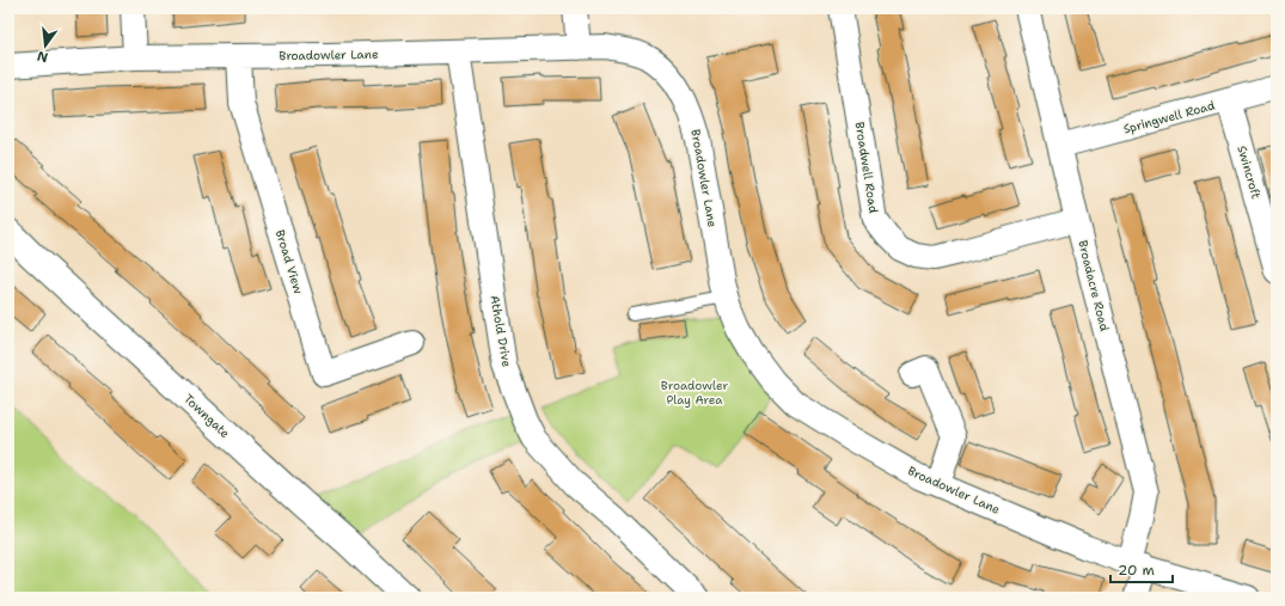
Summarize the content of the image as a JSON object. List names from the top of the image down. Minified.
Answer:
{"streets":{"street":["Broadowler Lane","Springwell Road","Broadwell Road","Swincroft","Broad View","Broadacre Road","Athold Drive","Towngate"]},"crossings":[["Broadowler Lane","Broad View"],["Broadowler Lane","Broadacre Road"],["Broadowler Lane","Athold Drive"],["Springwell Road","Swincroft"],["Springwell Road","Broadacre Road"],["Broadwell Road","Broadacre Road"]],"parks":["Broadowler Play Area"],"scale_bar":"20 m","north":"bottom"}
